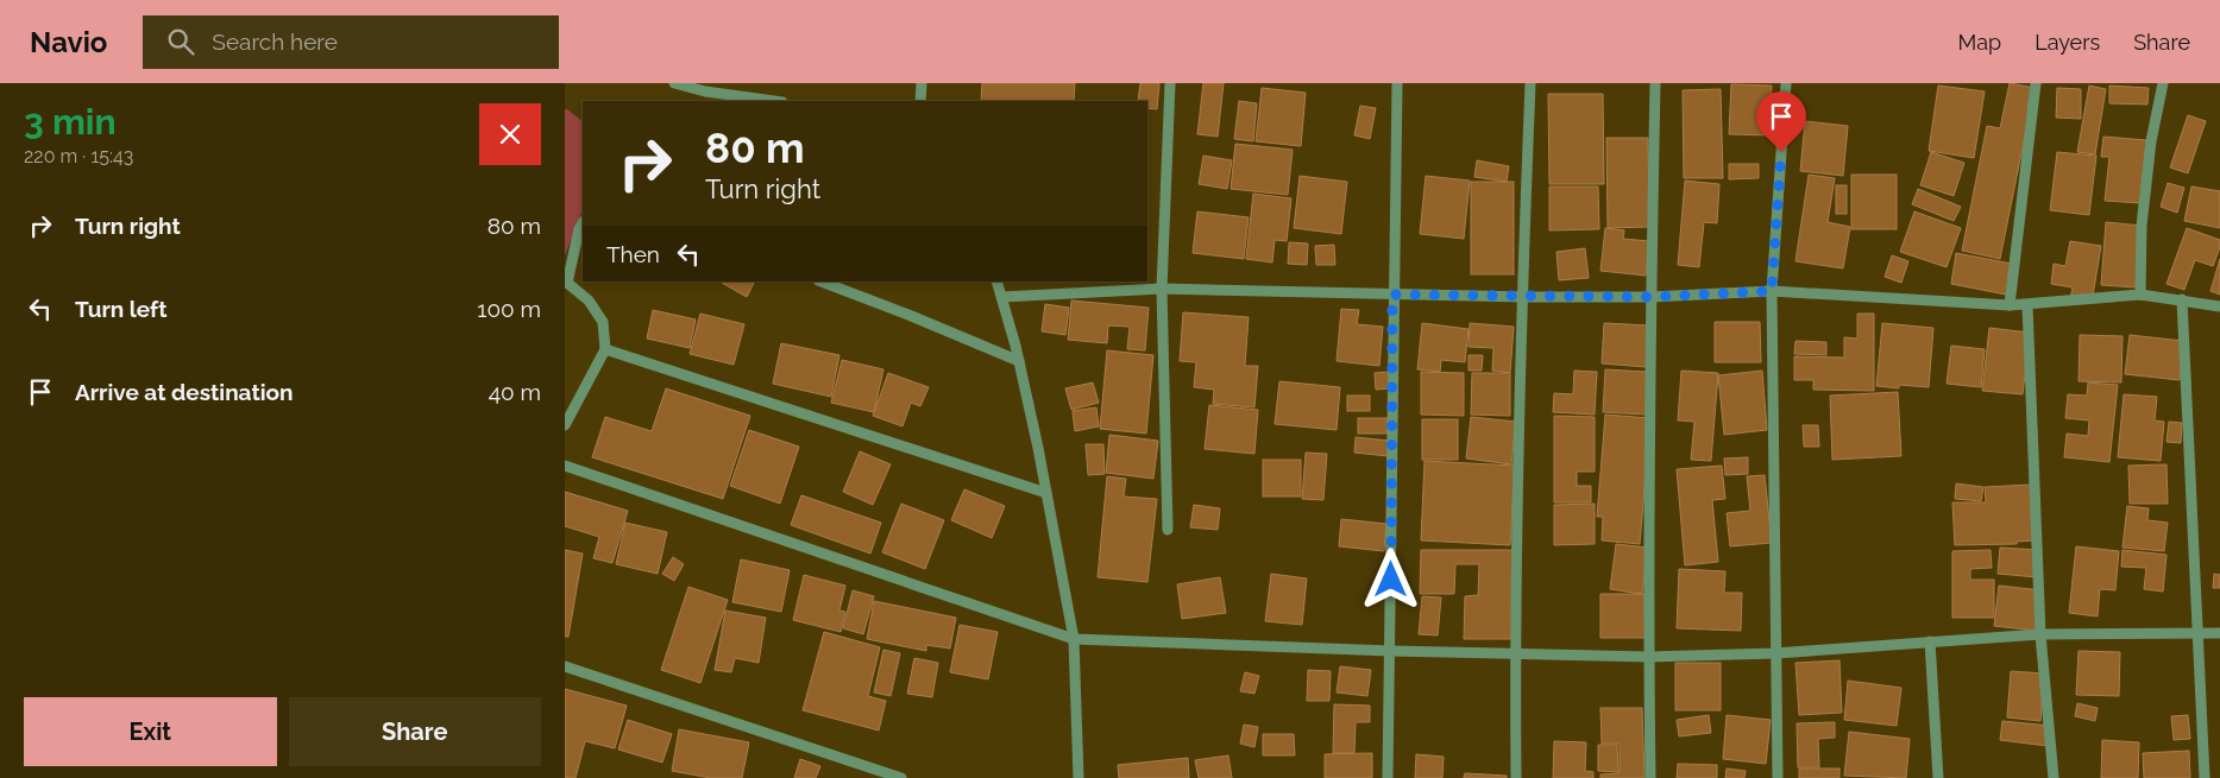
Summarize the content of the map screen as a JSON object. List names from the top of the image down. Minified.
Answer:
{"page":{"header":"Navio","search":"Search here","nav":["Map","Layers","Share"],"heading":["3 min","220 m · 15:43"],"turn":["80 m","Turn right"],"list":[{"name":"Turn right","value":"80 m"},{"name":"Turn left","value":"100 m"},{"name":"Arrive at destination","value":"40 m"}],"then":"Then","buttons":["Exit","Share"]}}
